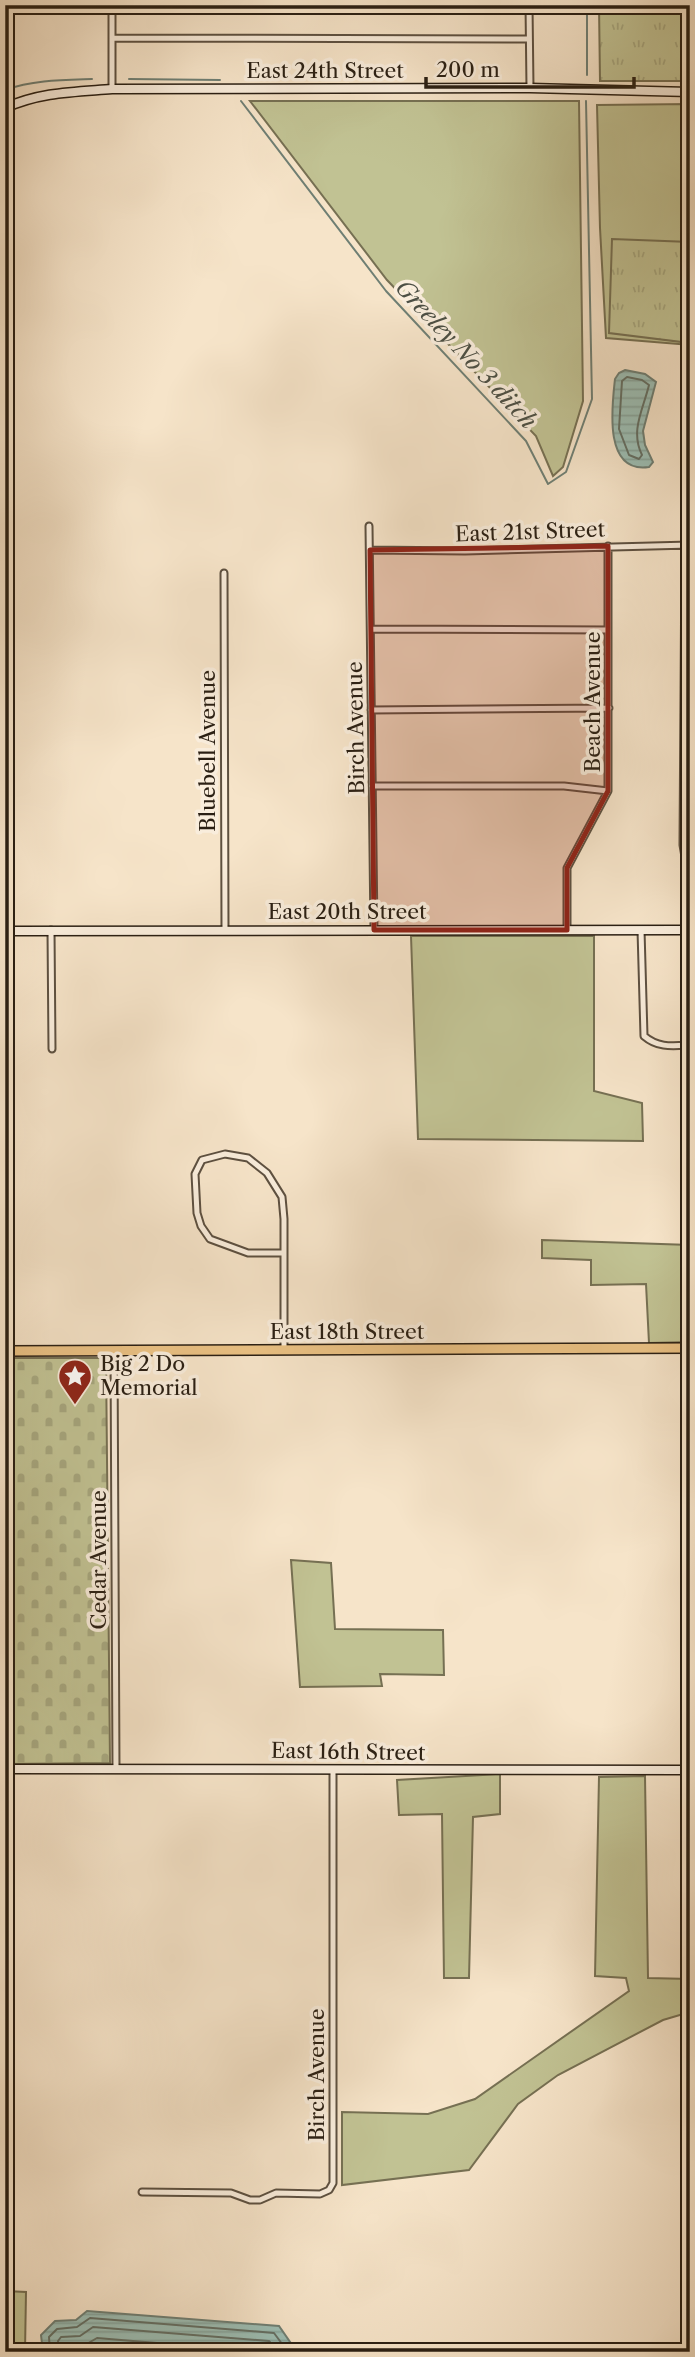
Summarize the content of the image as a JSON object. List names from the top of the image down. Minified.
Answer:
{"streets":{"main road":["East 18th Street"],"street":["East 24th Street","East 21st Street","Beach Avenue","Birch Avenue","Bluebell Avenue","East 20th Street","Cedar Avenue","East 16th Street"]},"crossings":[["East 21st Street","Beach Avenue"],["East 21st Street","Birch Avenue"],["Beach Avenue","East 20th Street"],["Birch Avenue","East 20th Street"],["Birch Avenue","East 16th Street"],["Bluebell Avenue","East 20th Street"],["East 18th Street","Cedar Avenue"],["Cedar Avenue","East 16th Street"]],"water":["Greeley No 3 ditch"],"places":{"place":["Big 2 Do Memorial"]},"scale_bar":"200 m"}
